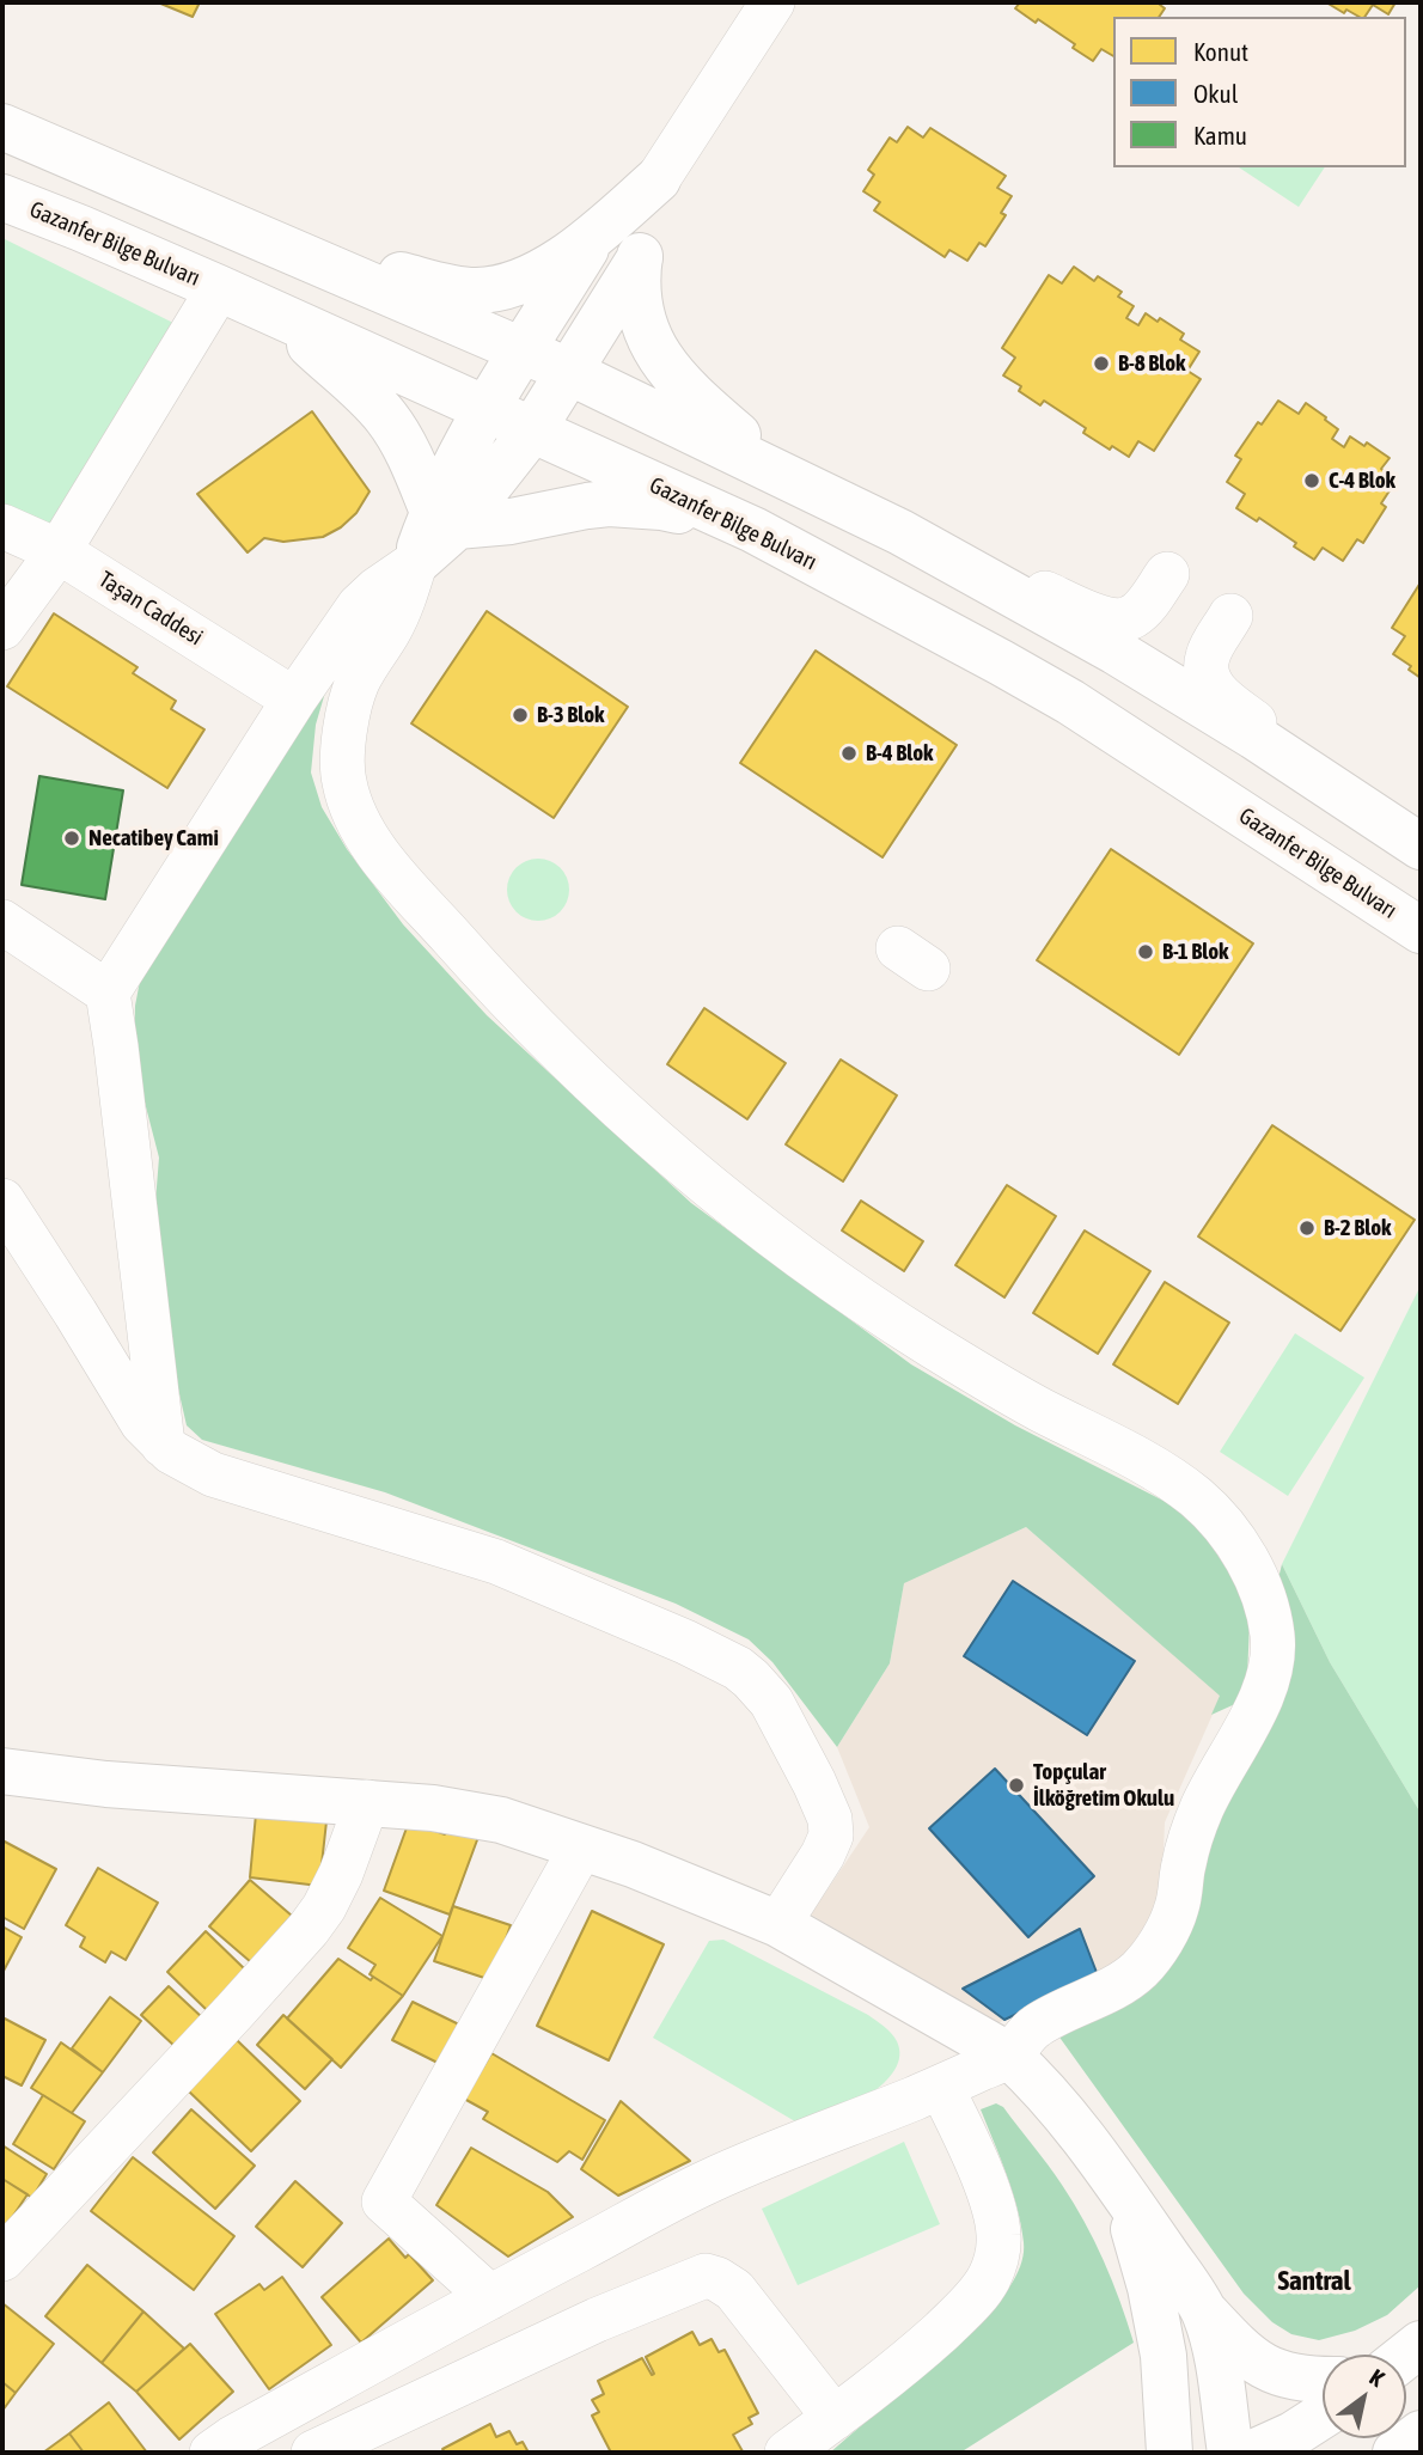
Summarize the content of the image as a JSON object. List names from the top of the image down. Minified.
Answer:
{"streets":{"main road":["Gazanfer Bilge Bulvarı"],"street":["Taşan Caddesi"]},"districts":["Santral"],"places":["B-8 Blok","C-4 Blok","B-3 Blok","B-4 Blok","Necatibey Cami","B-1 Blok","B-2 Blok","Topçular İlköğretim Okulu"],"legend":["Konut","Okul","Kamu"],"north":"top right"}
